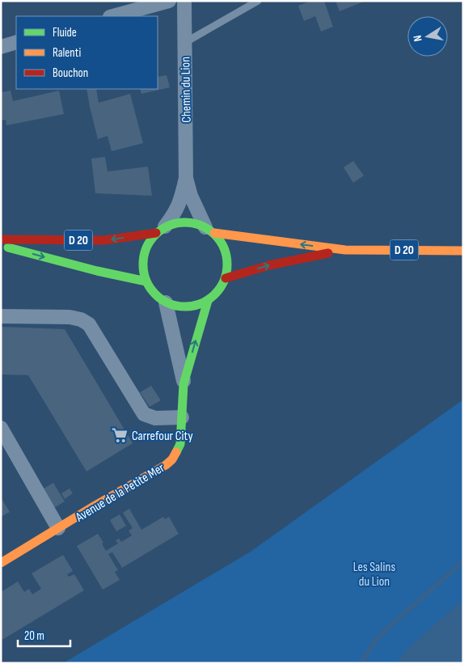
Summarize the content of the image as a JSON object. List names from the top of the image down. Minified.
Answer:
{"streets":{"main road":["D 20","Avenue de la Petite Mer"],"street":["Chemin du Lion"]},"crossings":[["Chemin du Lion","D 20"],["Chemin du Lion","Avenue de la Petite Mer"],["D 20","Avenue de la Petite Mer"]],"parks":["Les Salins du Lion"],"places":{"supermarket":["Carrefour City"]},"legend":["Fluide","Ralenti","Bouchon"],"scale_bar":"20 m","north":"left"}
